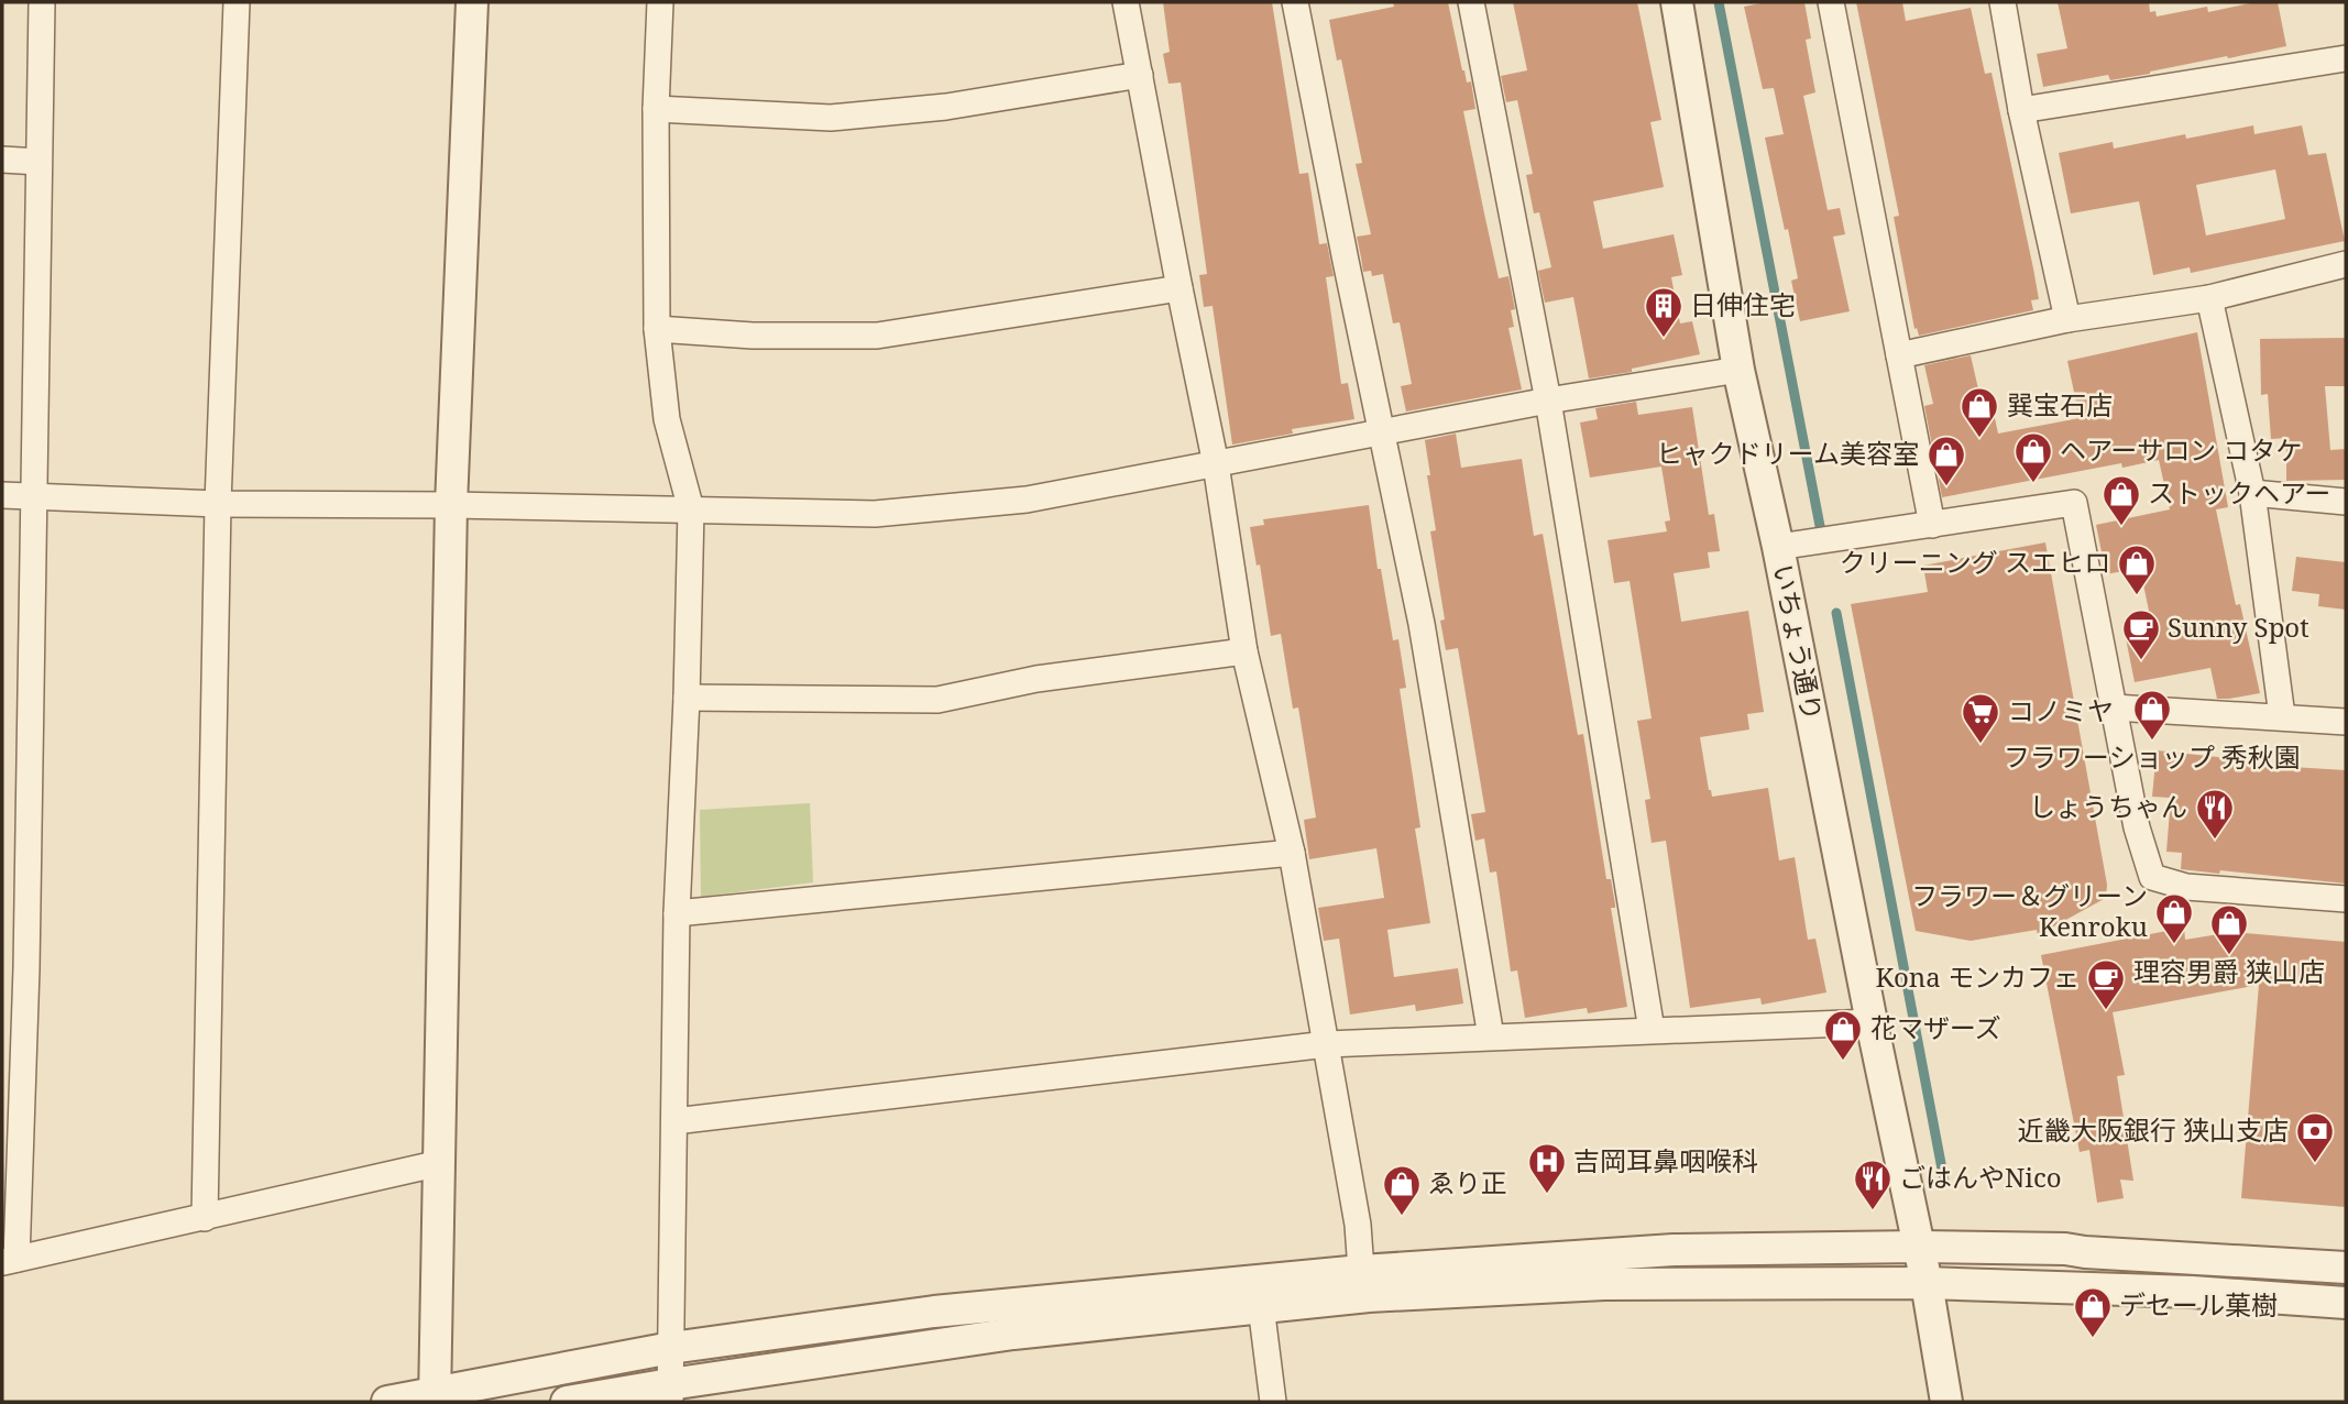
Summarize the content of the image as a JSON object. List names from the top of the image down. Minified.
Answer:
{"streets":{"street":["いちょう通り"]},"places":{"building":["日伸住宅"],"shop":["巽宝石店","ヘアーサロン コタケ","ヒャクドリーム美容室","ストックヘアー","クリーニング スエヒロ","フラワーショップ 秀秋園","フラワー＆グリーン Kenroku","理容男爵 狭山店","花マザーズ","ゑり正","デセール菓樹"],"cafe":["Sunny Spot","Kona モンカフェ"],"supermarket":["コノミヤ"],"restaurant":["しょうちゃん","ごはんやNico"],"bank":["近畿大阪銀行 狭山支店"],"hospital":["吉岡耳鼻咽喉科"]}}
